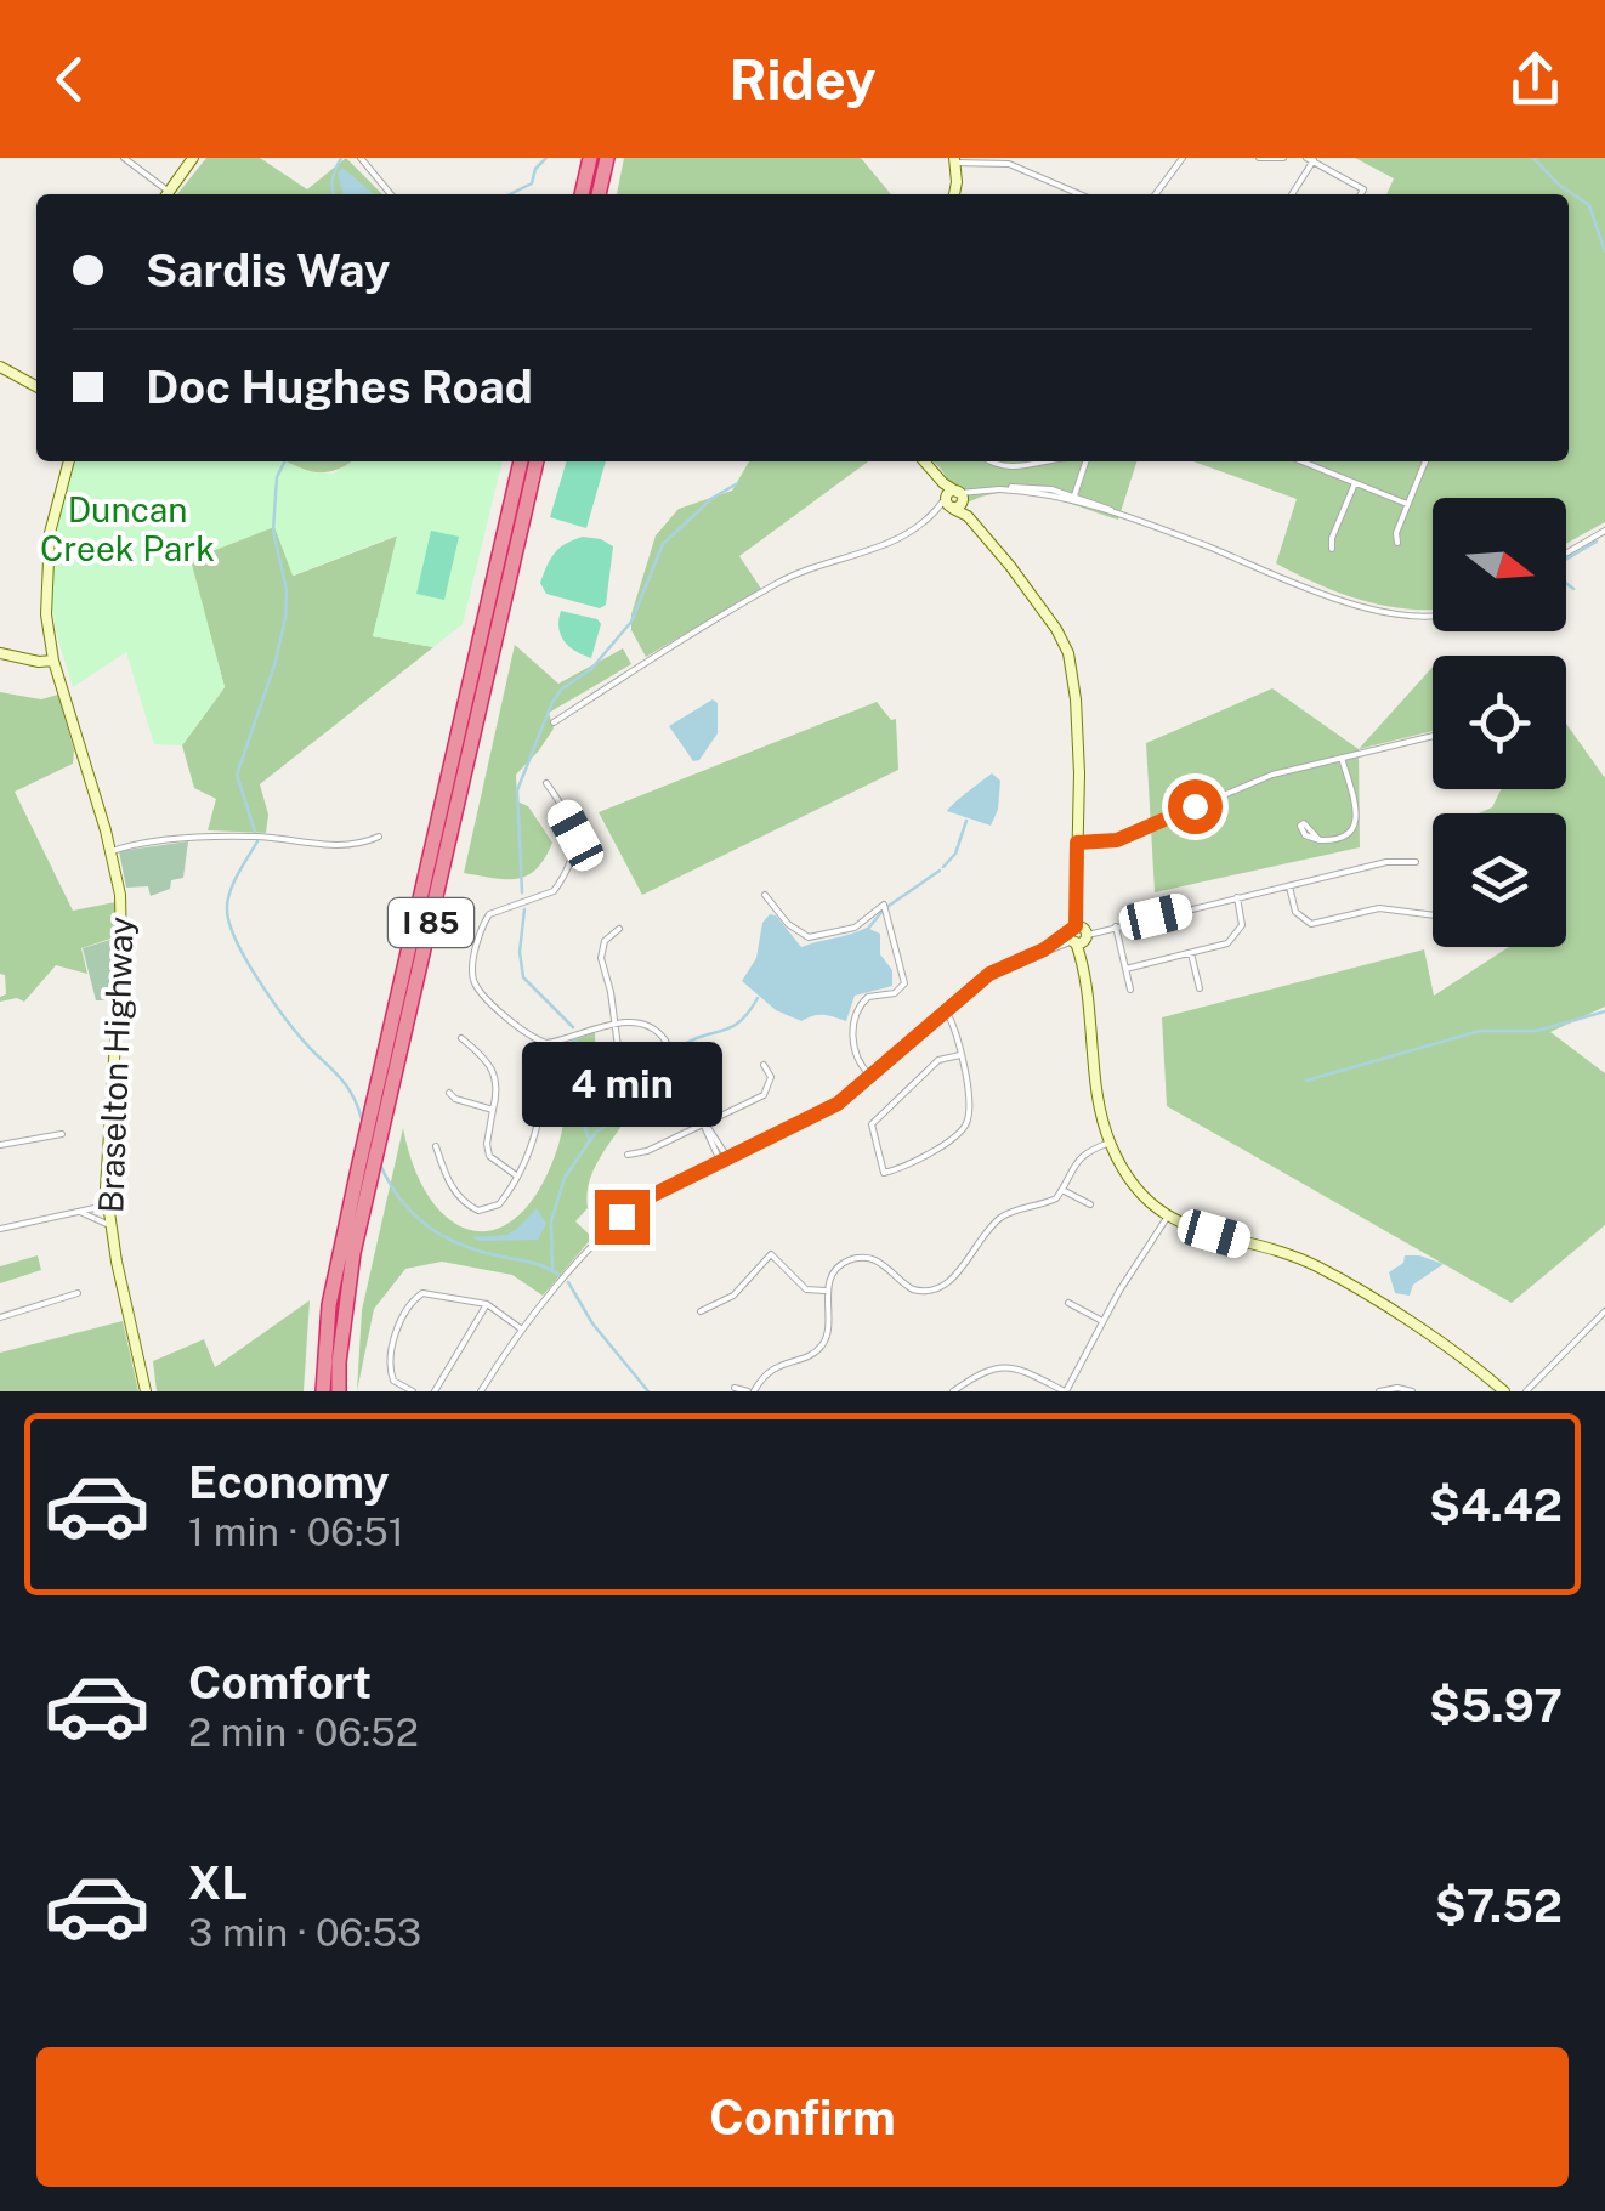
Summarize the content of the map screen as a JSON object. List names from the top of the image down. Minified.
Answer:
{"streets":{"highway":["I 85"],"street":["Braselton Highway"]},"parks":["Duncan Creek Park"],"north":"right","page":{"header":"Ridey","banner":["Sardis Way","Doc Hughes Road"],"bubble":"4 min","list":[{"name":"Economy","note":"1 min · 06:51","value":"$4.42"},{"name":"Comfort","note":"2 min · 06:52","value":"$5.97"},{"name":"XL","note":"3 min · 06:53","value":"$7.52"}],"buttons":"Confirm"}}
